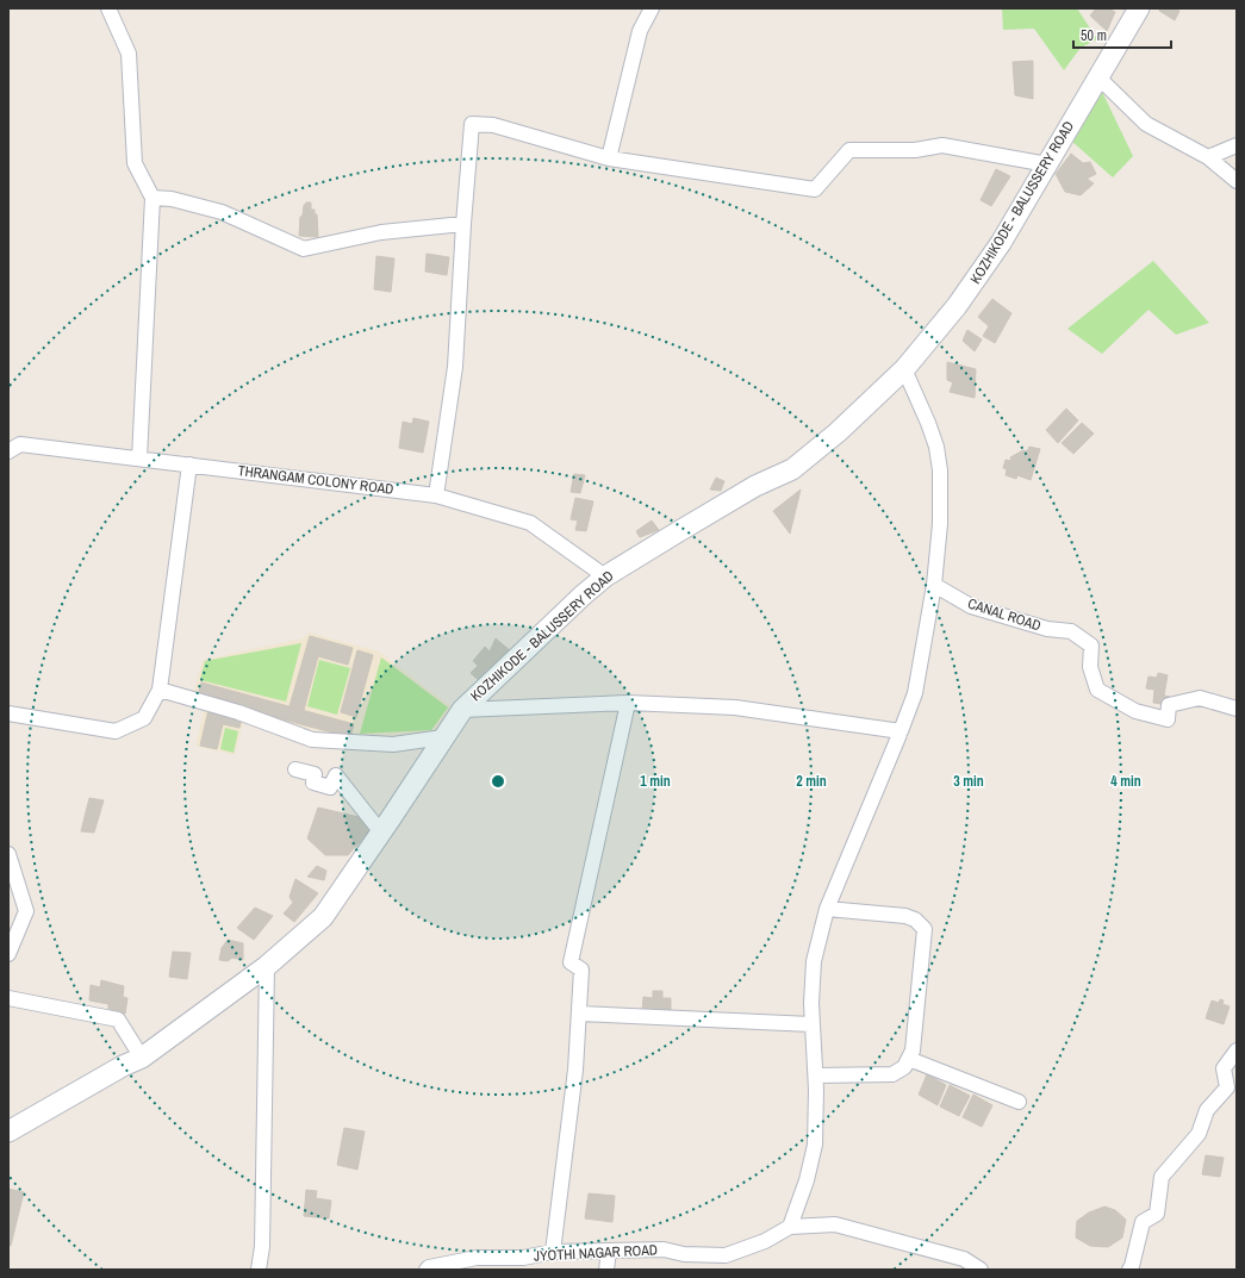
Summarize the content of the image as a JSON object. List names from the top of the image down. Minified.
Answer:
{"streets":{"main road":["KOZHIKODE - BALUSSERY ROAD"],"street":["THRANGAM COLONY ROAD","CANAL ROAD","JYOTHI NAGAR ROAD"]},"crossings":[["KOZHIKODE - BALUSSERY ROAD","THRANGAM COLONY ROAD"]],"scale_bar":"50 m","rings":["1 min","2 min","3 min","4 min"]}
